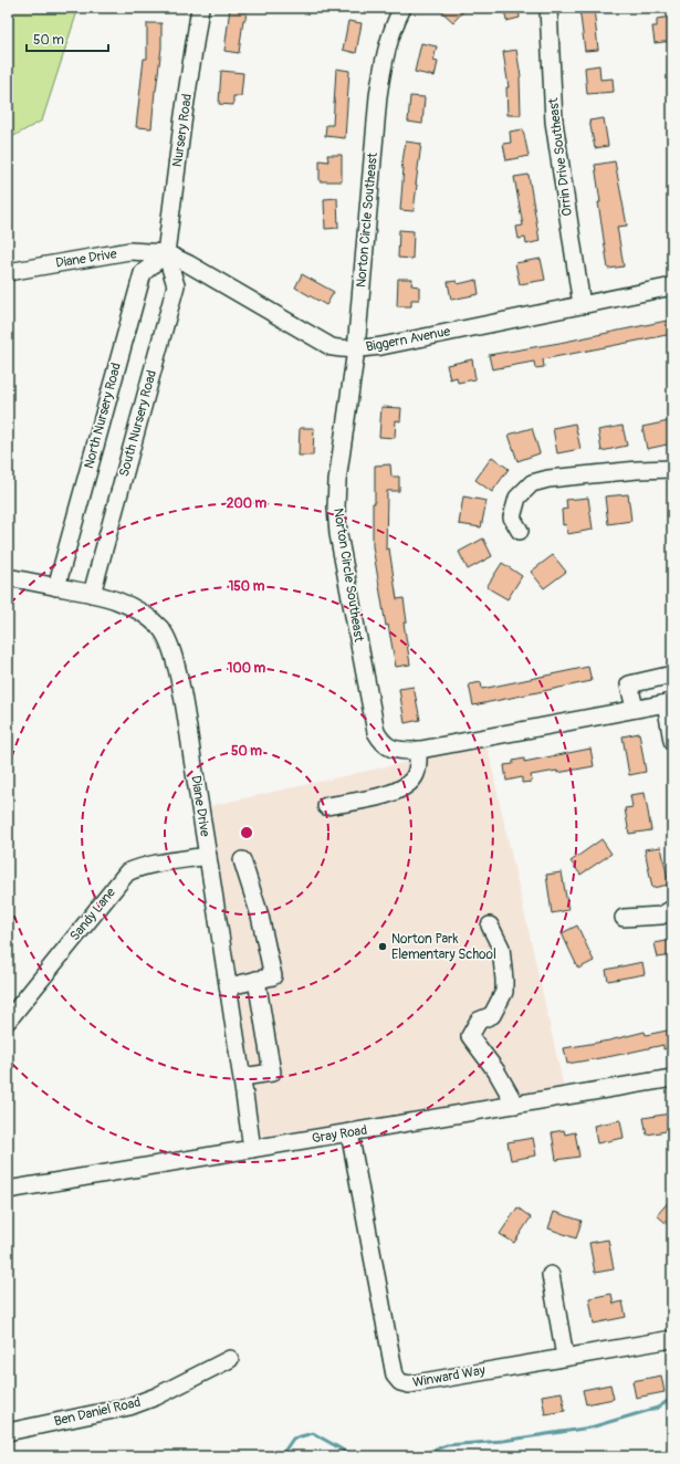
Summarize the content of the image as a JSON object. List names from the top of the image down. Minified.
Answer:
{"streets":{"street":["Nursery Road","Orrin Drive Southeast","Norton Circle Southeast","Diane Drive","Biggern Avenue","North Nursery Road","South Nursery Road","Sandy Lane","Gray Road","Winward Way","Ben Daniel Road"]},"crossings":[["Nursery Road","Diane Drive"],["Nursery Road","Biggern Avenue"],["Nursery Road","North Nursery Road"],["Nursery Road","South Nursery Road"],["Orrin Drive Southeast","Biggern Avenue"],["Norton Circle Southeast","Biggern Avenue"],["Diane Drive","Biggern Avenue"],["Diane Drive","North Nursery Road"],["Diane Drive","South Nursery Road"],["Diane Drive","Sandy Lane"],["Diane Drive","Gray Road"],["Biggern Avenue","North Nursery Road"],["Biggern Avenue","South Nursery Road"],["North Nursery Road","South Nursery Road"],["Gray Road","Winward Way"]],"places":["Norton Park Elementary School"],"scale_bar":"50 m","rings":["200 m","150 m","100 m","50 m"]}
